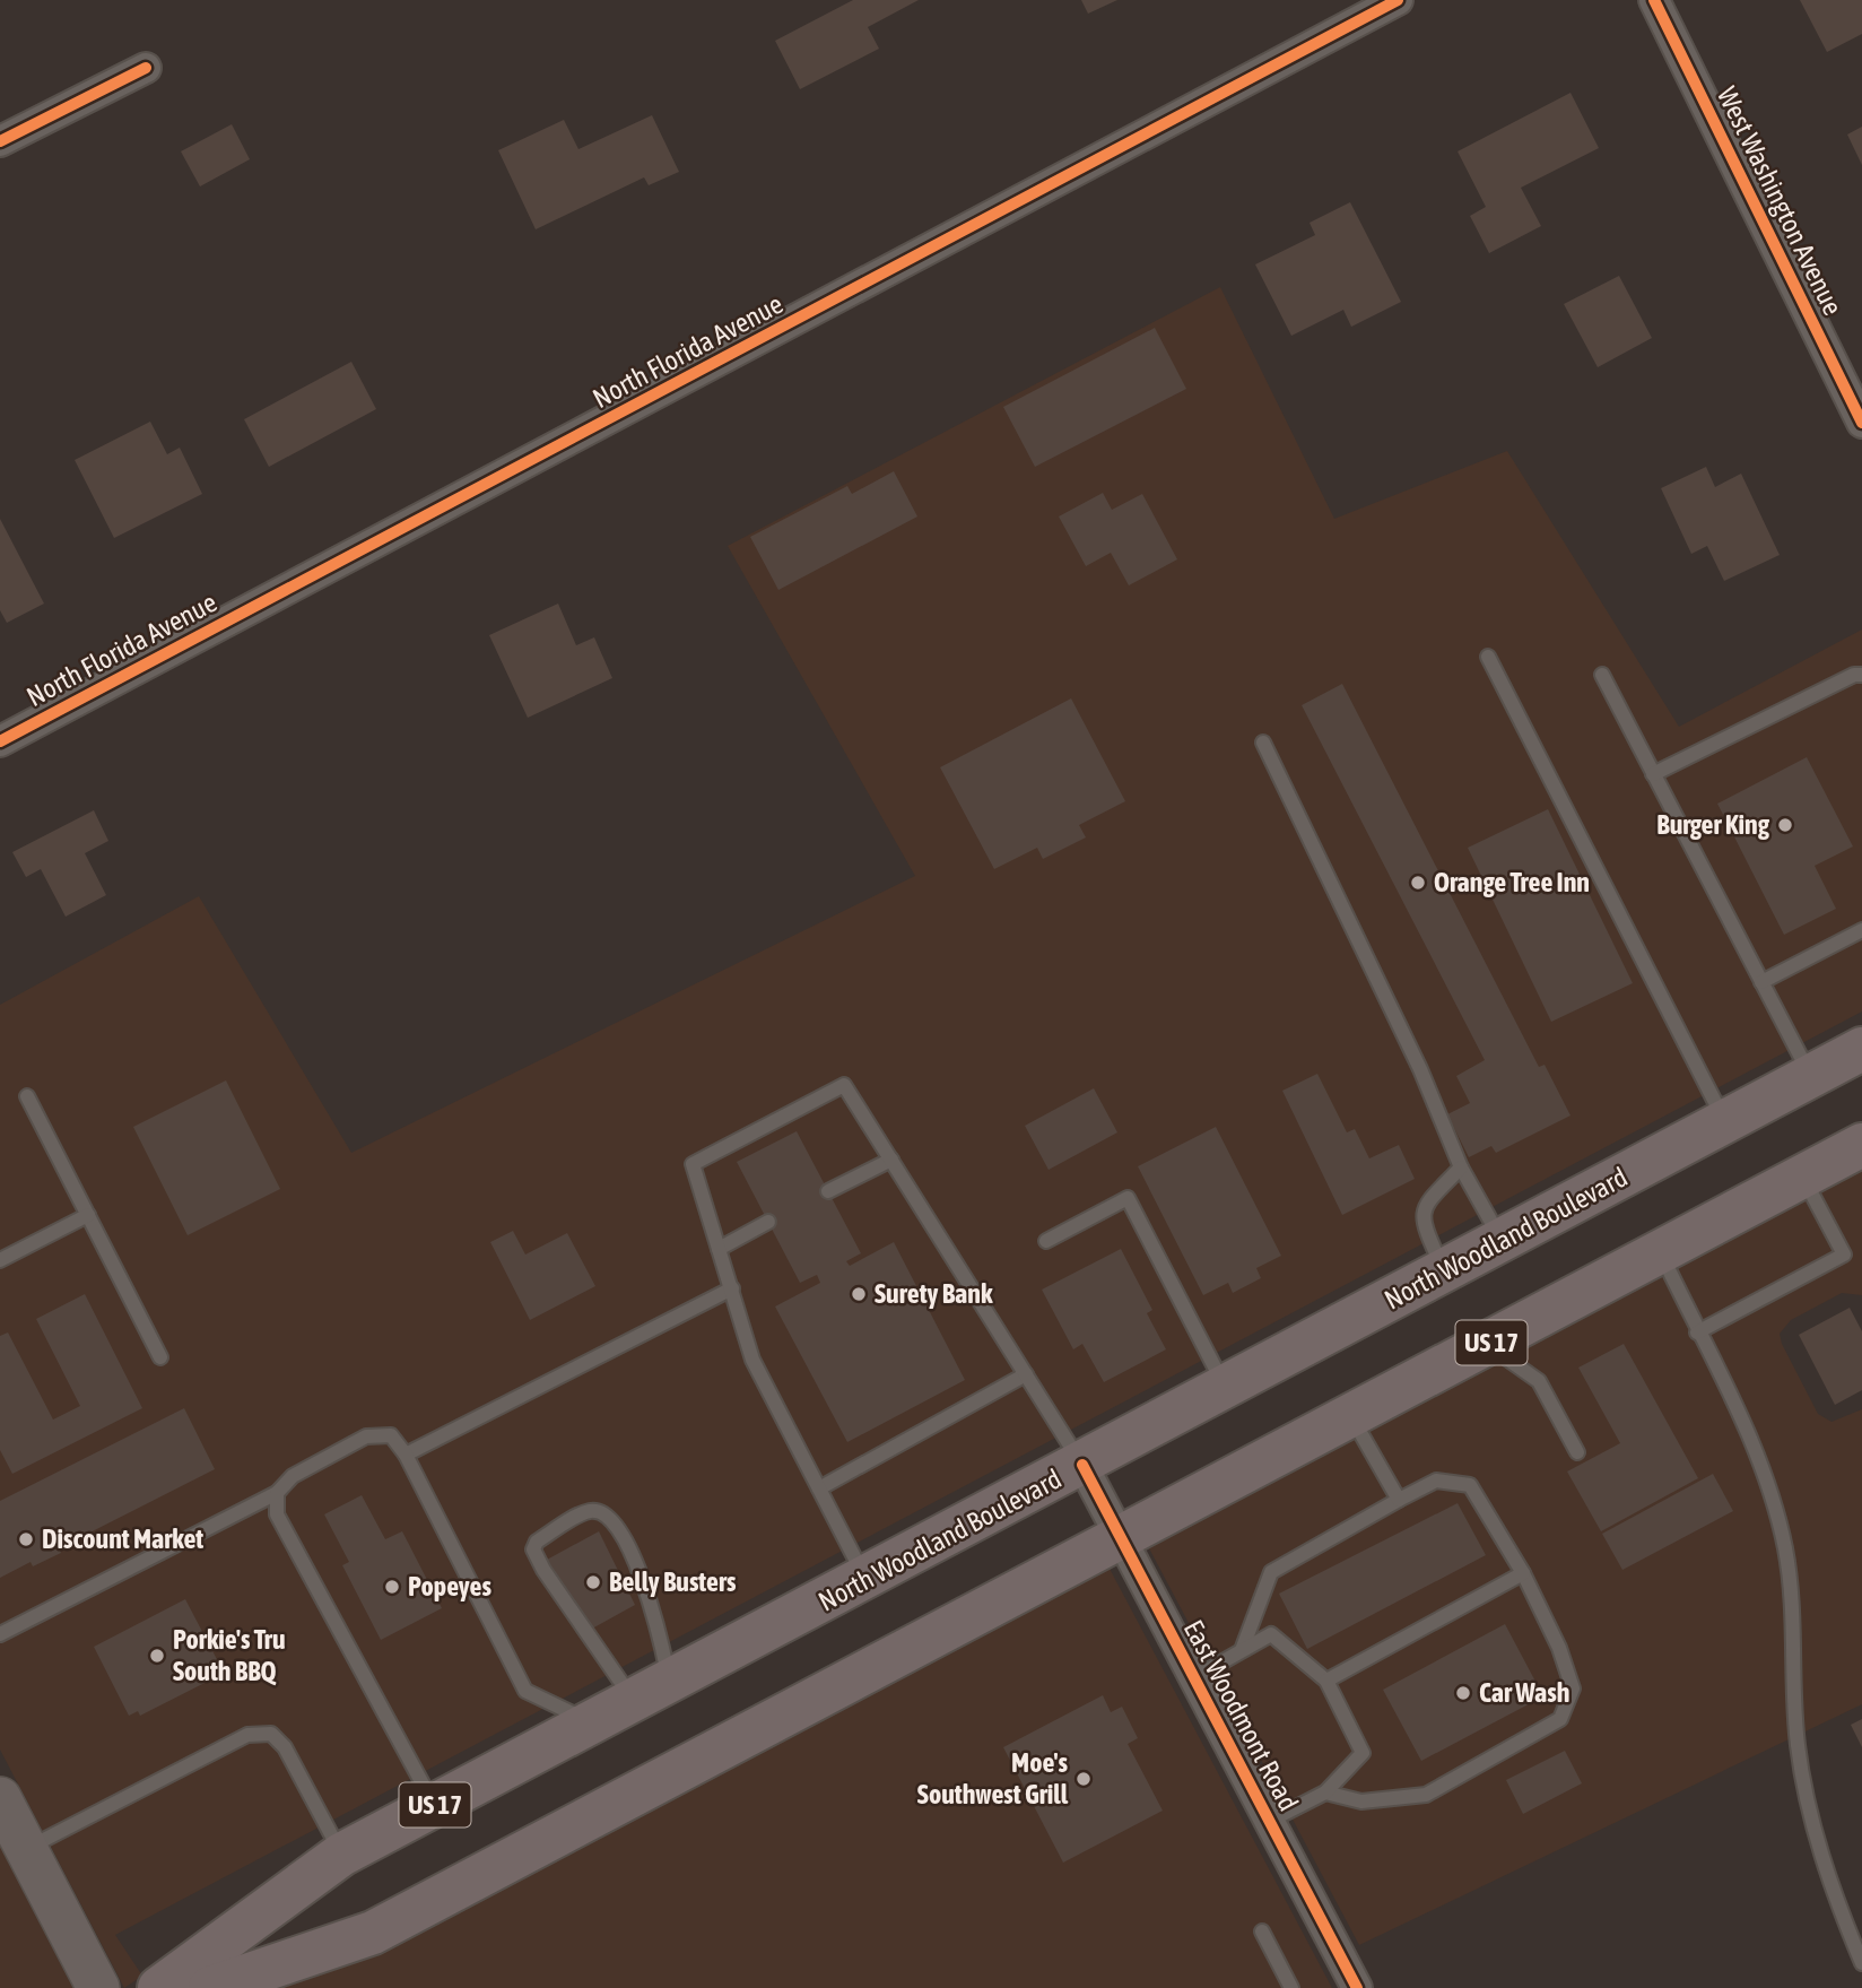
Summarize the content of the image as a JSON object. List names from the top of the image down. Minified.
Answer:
{"streets":{"main road":["North Woodland Boulevard","US 17"],"street":["West Washington Avenue","North Florida Avenue","East Woodmont Road"]},"crossings":[["North Woodland Boulevard","East Woodmont Road"],["US 17","East Woodmont Road"]],"places":["Burger King","Orange Tree Inn","Surety Bank","Discount Market","Belly Busters","Popeyes","Porkie's Tru South BBQ","Car Wash","Moe's Southwest Grill"]}
